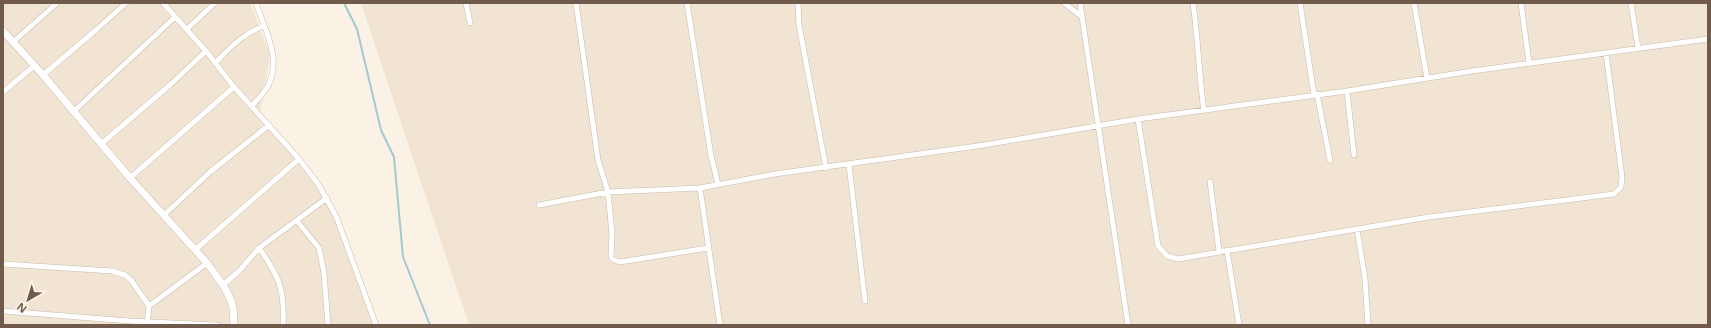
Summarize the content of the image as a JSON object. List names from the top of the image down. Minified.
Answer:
{"north":"bottom left"}
